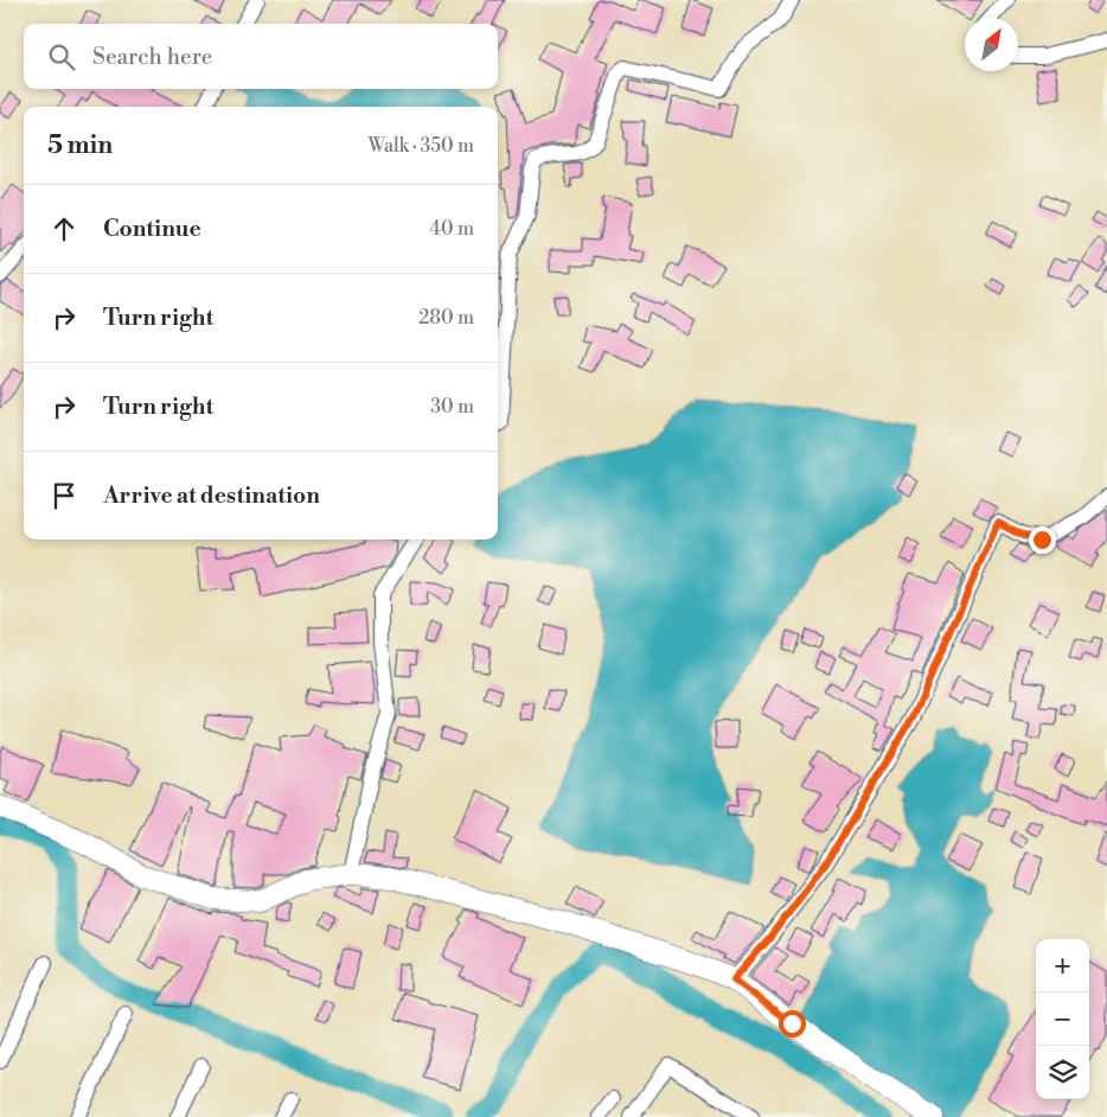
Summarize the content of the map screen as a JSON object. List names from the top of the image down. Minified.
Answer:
{"north":"top right","page":{"search":"Search here","heading":["5 min","Walk · 350 m"],"list":[["Continue","40 m"],["Turn right","280 m"],["Turn right","30 m"],"Arrive at destination"],"map_buttons":["+","−"]}}
